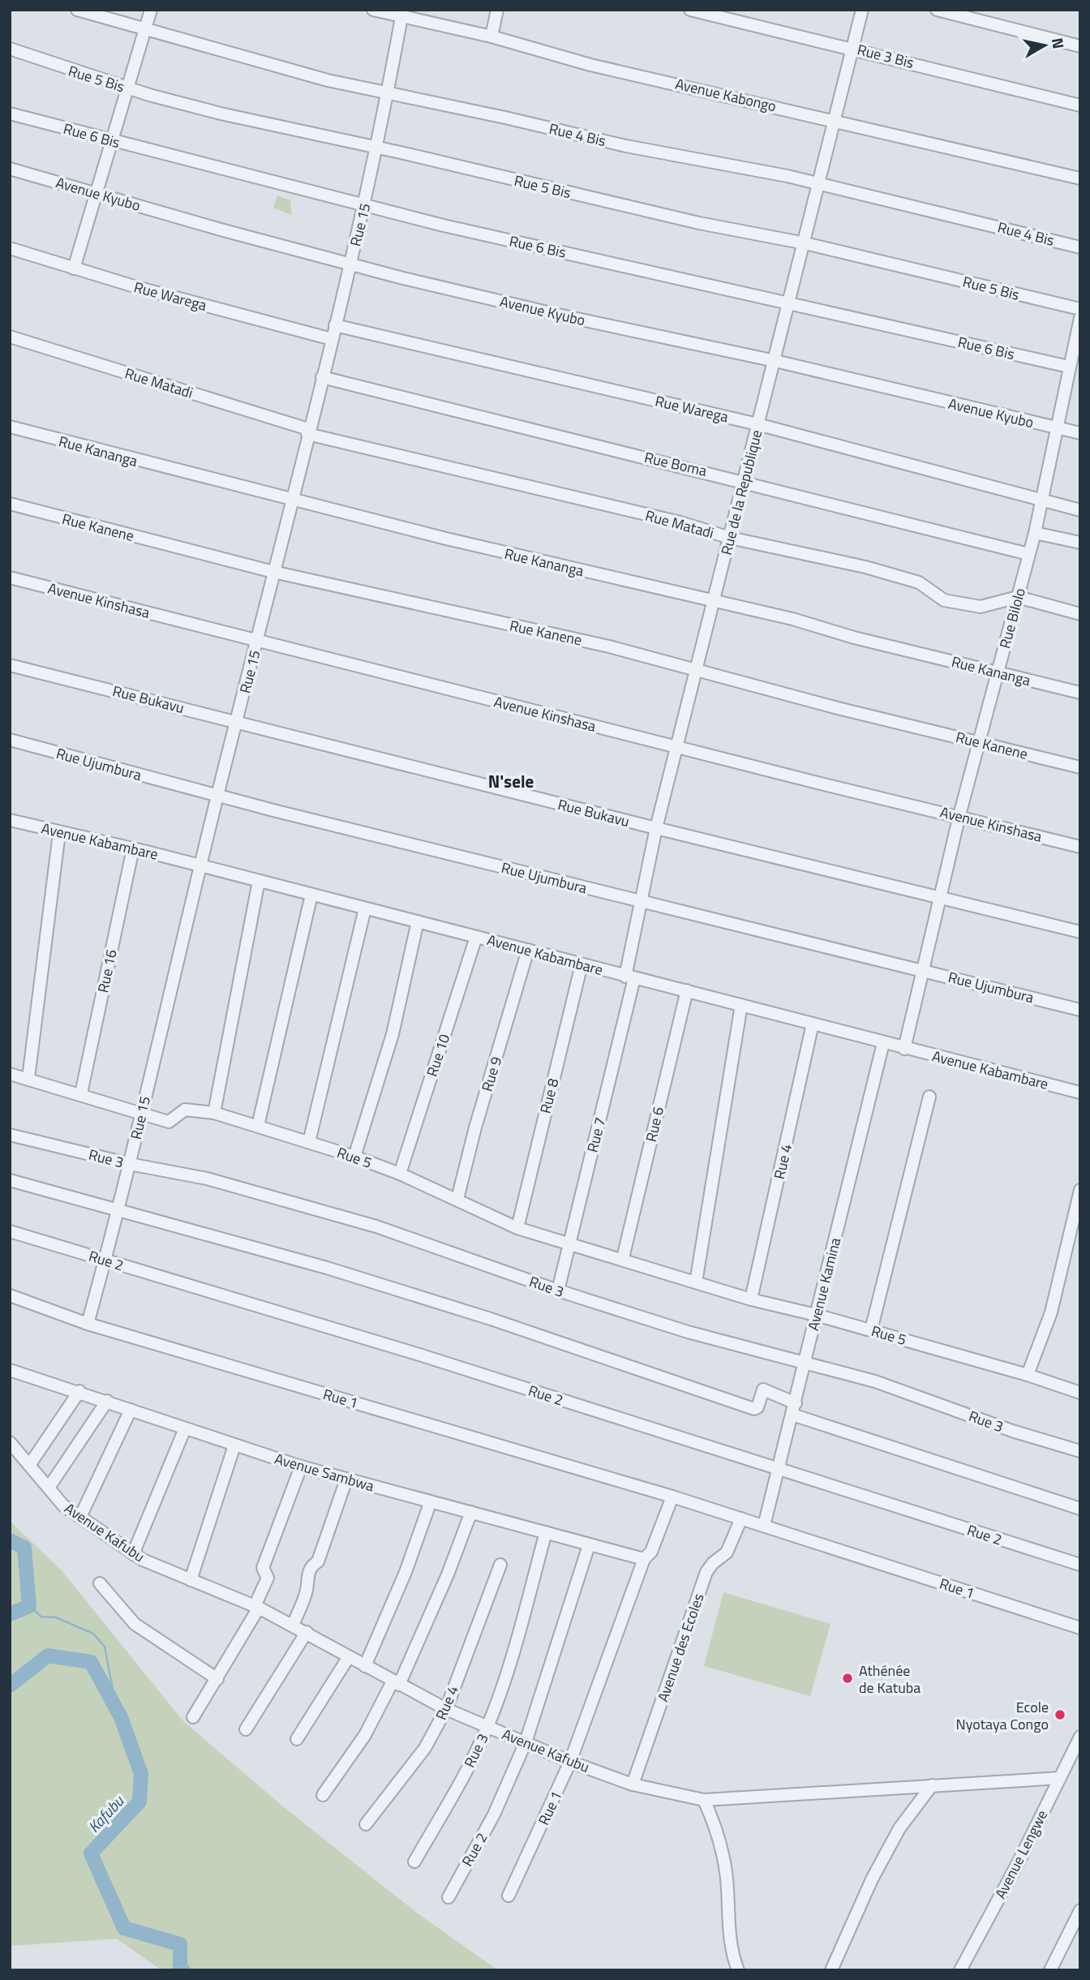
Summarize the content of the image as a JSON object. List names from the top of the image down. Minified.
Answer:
{"streets":{"street":["Rue 3 Bis","Rue 5 Bis","Avenue Kabongo","Rue 4 Bis","Rue 6 Bis","Avenue Kyubo","Rue 15","Rue Warega","Rue Matadi","Rue Kananga","Rue Boma","Rue de la Republique","Rue Kanene","Avenue Kinshasa","Rue Bilolo","Rue Bukavu","Rue Ujumbura","Avenue Kabambare","Rue 16","Rue 10","Rue 9","Rue 8","Rue 6","Rue 7","Rue 5","Rue 3","Rue 4","Rue 2","Avenue Kamina","Rue 1","Avenue Sambwa","Avenue Kafubu","Avenue des Ecoles","Avenue Lengwe"]},"crossings":[["Rue 3 Bis","Rue de la Republique"],["Rue 5 Bis","Rue 15"],["Rue 5 Bis","Rue de la Republique"],["Avenue Kabongo","Rue 15"],["Avenue Kabongo","Rue de la Republique"],["Rue 4 Bis","Rue 15"],["Rue 4 Bis","Rue de la Republique"],["Rue 6 Bis","Rue 15"],["Rue 6 Bis","Rue de la Republique"],["Rue 6 Bis","Rue Bilolo"],["Avenue Kyubo","Rue 15"],["Avenue Kyubo","Rue de la Republique"],["Avenue Kyubo","Rue Bilolo"],["Rue 15","Rue Warega"],["Rue 15","Rue Matadi"],["Rue 15","Rue Kananga"],["Rue 15","Rue Boma"],["Rue 15","Rue Kanene"],["Rue 15","Avenue Kinshasa"],["Rue 15","Rue Bukavu"],["Rue 15","Rue Ujumbura"],["Rue 15","Avenue Kabambare"],["Rue 15","Rue 5"],["Rue 15","Rue 3"],["Rue 15","Rue 2"],["Rue 15","Rue 1"],["Rue Warega","Rue de la Republique"],["Rue Warega","Rue Bilolo"],["Rue Matadi","Rue de la Republique"],["Rue Matadi","Rue Bilolo"],["Rue Kananga","Rue de la Republique"],["Rue Kananga","Rue Bilolo"],["Rue Boma","Rue de la Republique"],["Rue Boma","Rue Bilolo"],["Rue de la Republique","Rue Kanene"],["Rue de la Republique","Avenue Kinshasa"],["Rue de la Republique","Rue Bukavu"],["Rue de la Republique","Rue Ujumbura"],["Rue de la Republique","Avenue Kabambare"],["Rue de la Republique","Rue 7"],["Rue Kanene","Rue Bilolo"],["Avenue Kinshasa","Rue Bilolo"],["Rue Bilolo","Rue Bukavu"],["Rue Bilolo","Rue Ujumbura"],["Rue Bilolo","Avenue Kabambare"],["Avenue Kabambare","Rue 16"],["Avenue Kabambare","Rue 10"],["Avenue Kabambare","Rue 9"],["Avenue Kabambare","Rue 8"],["Avenue Kabambare","Rue 6"],["Avenue Kabambare","Rue 7"],["Avenue Kabambare","Rue 4"],["Avenue Kabambare","Avenue Kamina"],["Rue 16","Rue 5"],["Rue 10","Rue 5"],["Rue 9","Rue 5"],["Rue 8","Rue 5"],["Rue 6","Rue 5"],["Rue 7","Rue 5"],["Rue 7","Rue 3"],["Rue 5","Rue 4"],["Rue 5","Avenue Kamina"],["Rue 3","Avenue Kamina"],["Rue 3","Avenue Sambwa"],["Rue 3","Avenue Kafubu"],["Rue 4","Avenue Kafubu"],["Rue 2","Avenue Kamina"],["Rue 2","Avenue Sambwa"],["Rue 2","Avenue Kafubu"],["Avenue Kamina","Rue 1"],["Rue 1","Avenue Sambwa"],["Rue 1","Avenue Kafubu"],["Rue 1","Avenue des Ecoles"],["Avenue Kafubu","Avenue des Ecoles"],["Avenue Kafubu","Avenue Lengwe"]],"districts":["N'sele"],"water":["Kafubu"],"places":["Athénée de Katuba","Ecole Nyotaya Congo"],"north":"right"}
